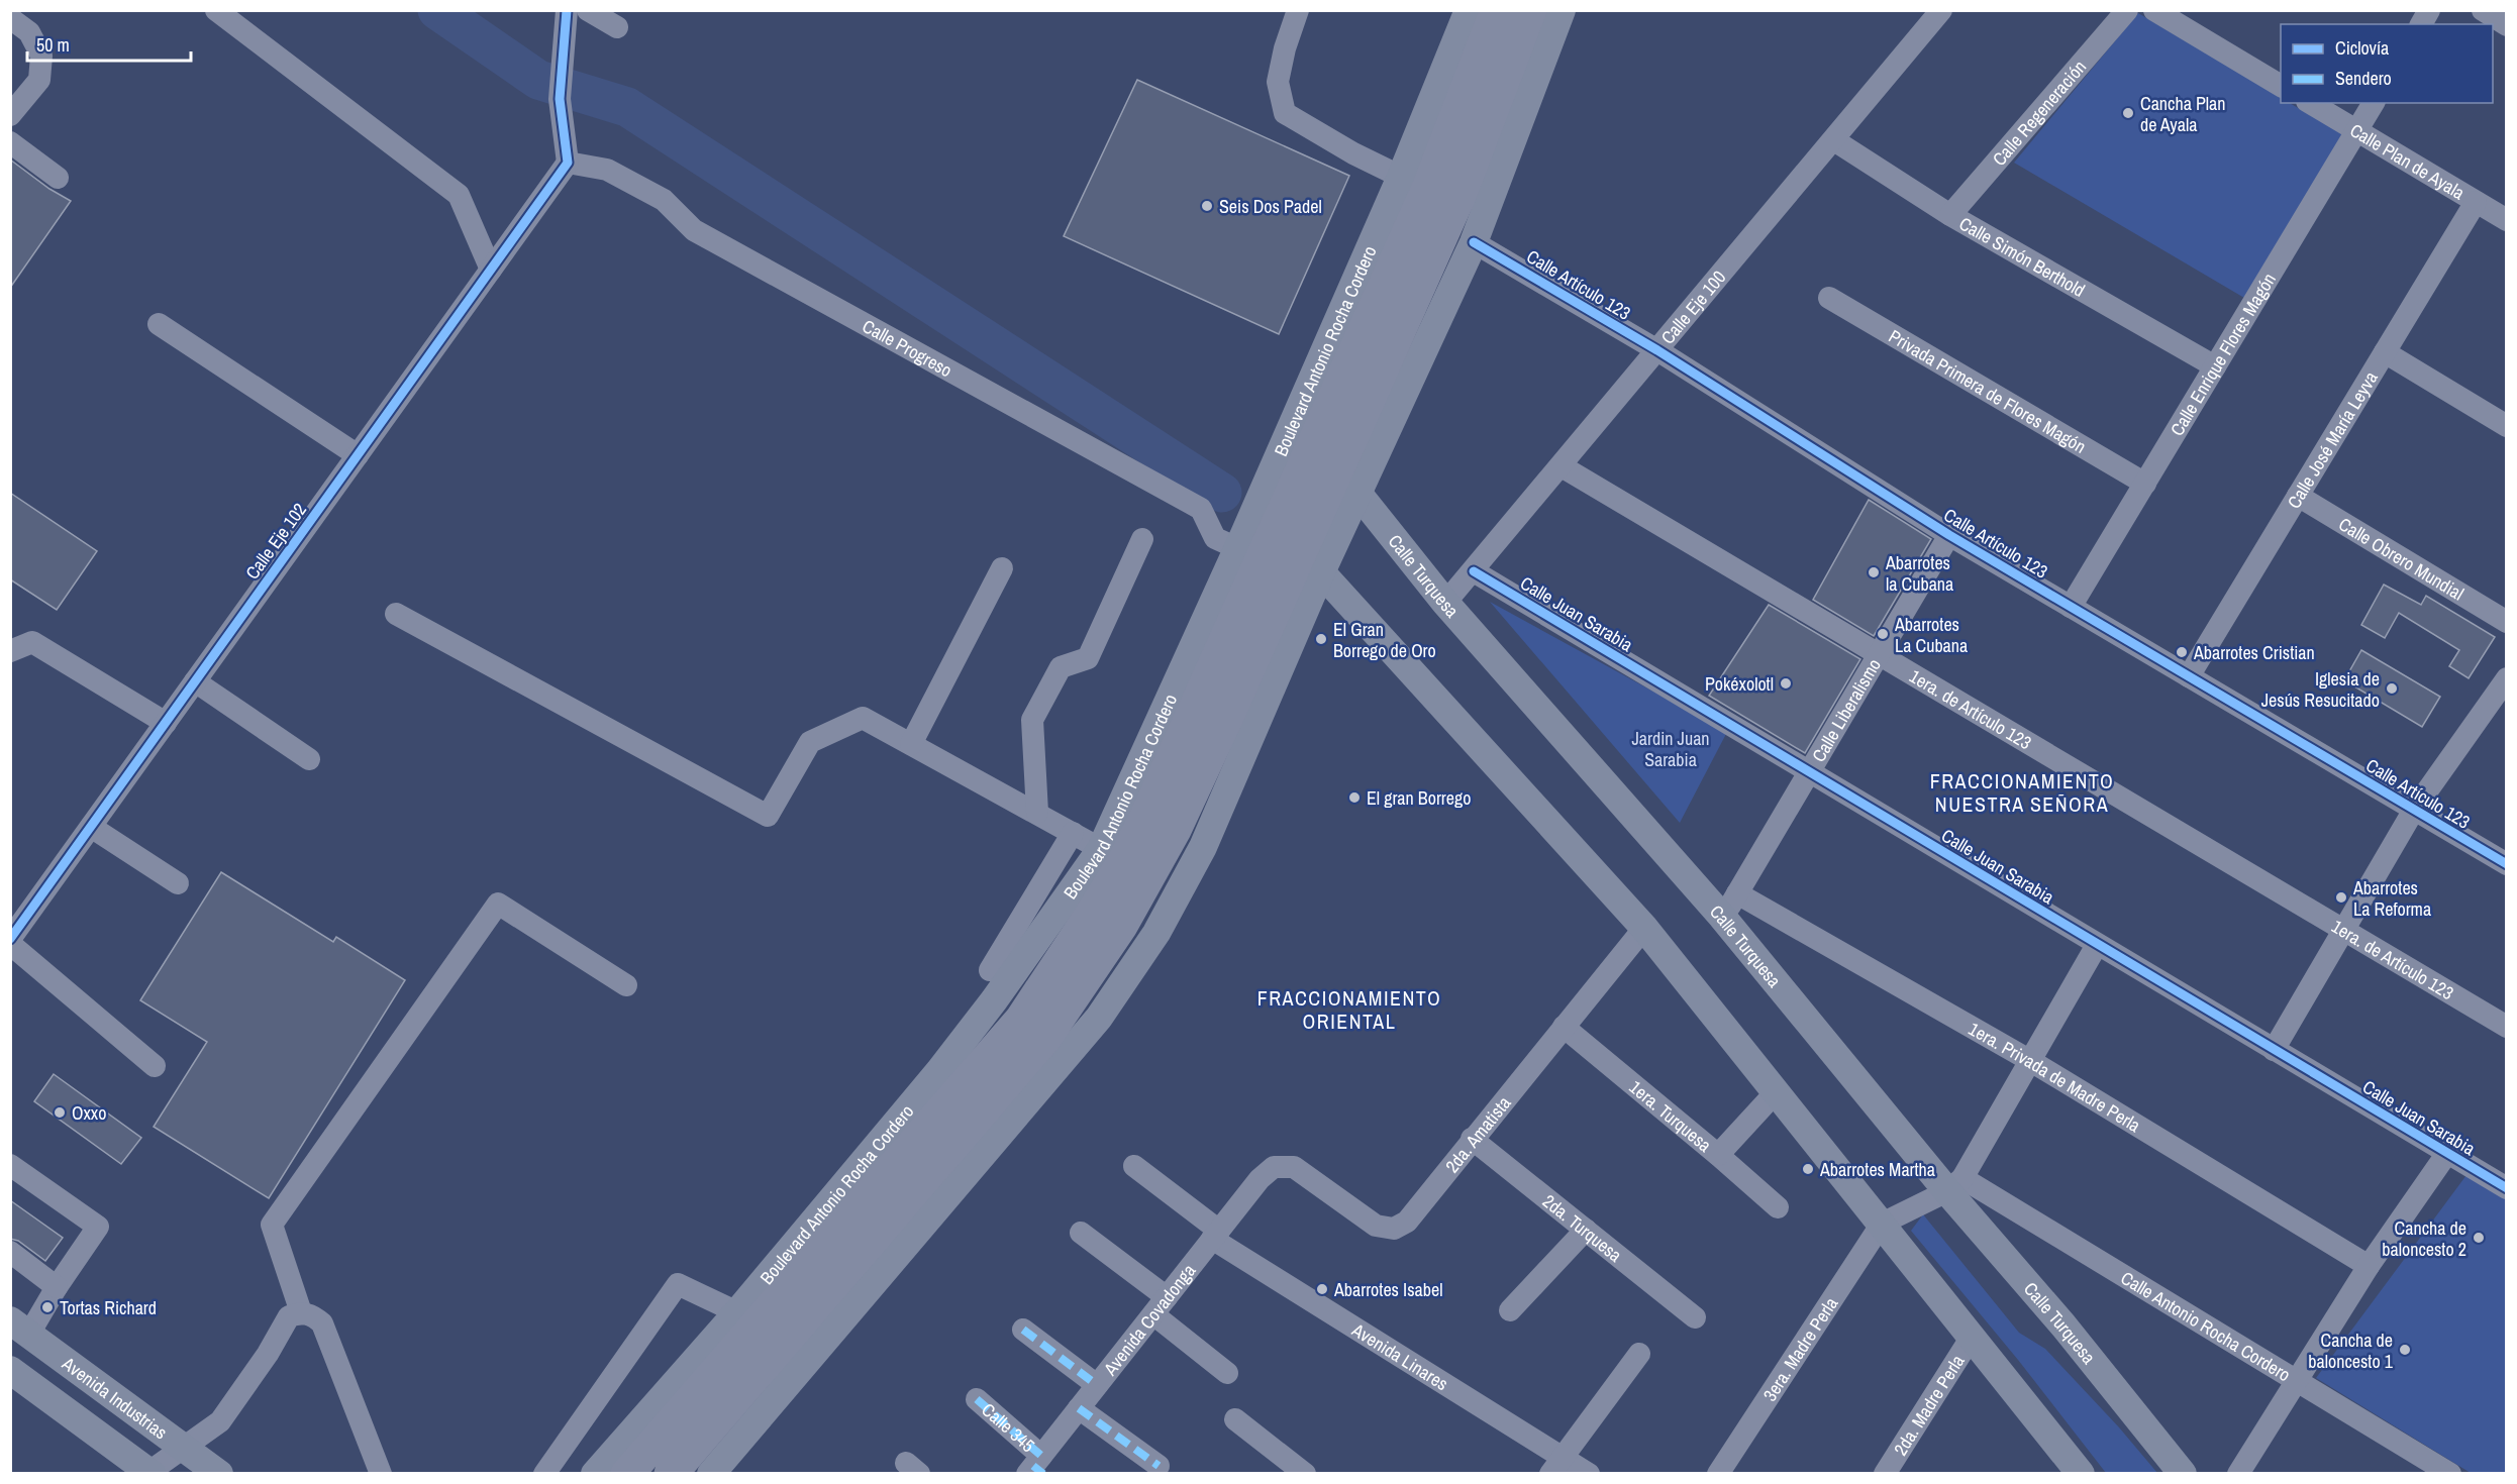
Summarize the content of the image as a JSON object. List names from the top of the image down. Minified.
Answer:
{"streets":{"highway":["Boulevard Antonio Rocha Cordero"],"main road":["Calle Turquesa","Avenida Industrias"],"street":["Calle Regeneración","Calle Plan de Ayala","Calle Simón Berthold","Calle Artículo 123","Calle Eje 100","Calle Progreso","Calle Enrique Flores Magón","Privada Primera de Flores Magón","Calle José María Leyva","Calle Eje 102","Calle Obrero Mundial","Calle Juan Sarabia","1era. de Artículo 123","Calle Liberalismo","1era. Privada de Madre Perla","1era. Turquesa","2da. Amatista","2da. Turquesa","Avenida Covadonga","Calle Antonio Rocha Cordero","3era. Madre Perla","Avenida Linares","2da. Madre Perla","Calle 345"]},"crossings":[["Calle Regeneración","Calle Simón Berthold"],["Calle Plan de Ayala","Calle Enrique Flores Magón"],["Calle Plan de Ayala","Calle José María Leyva"],["Calle Simón Berthold","Calle Eje 100"],["Calle Simón Berthold","Calle Enrique Flores Magón"],["Calle Artículo 123","Calle Eje 100"],["Calle Artículo 123","Calle Enrique Flores Magón"],["Calle Artículo 123","Calle José María Leyva"],["Calle Artículo 123","Calle Liberalismo"],["Calle Eje 100","Calle Turquesa"],["Calle Eje 100","Calle Juan Sarabia"],["Calle Eje 100","1era. de Artículo 123"],["Calle Progreso","Boulevard Antonio Rocha Cordero"],["Calle Progreso","Calle Eje 102"],["Boulevard Antonio Rocha Cordero","Calle Turquesa"],["Calle Enrique Flores Magón","Privada Primera de Flores Magón"],["Calle José María Leyva","Calle Obrero Mundial"],["Calle Turquesa","Calle Liberalismo"],["Calle Turquesa","1era. Privada de Madre Perla"],["Calle Turquesa","Calle Antonio Rocha Cordero"],["Calle Juan Sarabia","Calle Liberalismo"],["1era. de Artículo 123","Calle Liberalismo"],["Calle Liberalismo","1era. Privada de Madre Perla"],["1era. Turquesa","2da. Amatista"],["2da. Amatista","2da. Turquesa"],["2da. Amatista","Avenida Covadonga"],["Avenida Covadonga","Avenida Linares"],["Avenida Covadonga","Calle 345"]],"districts":["FRACCIONAMIENTO NUESTRA SEÑORA","FRACCIONAMIENTO ORIENTAL"],"parks":["Jardin Juan Sarabia"],"places":["Cancha Plan de Ayala","Seis Dos Padel","Abarrotes la Cubana","Abarrotes La Cubana","El Gran Borrego de Oro","Abarrotes Cristian","Pokéxolotl","Iglesia de Jesús Resucitado","El gran Borrego","Abarrotes La Reforma","Oxxo","Abarrotes Martha","Cancha de baloncesto 2","Abarrotes Isabel","Tortas Richard","Cancha de baloncesto 1"],"legend":["Ciclovía","Sendero"],"scale_bar":"50 m"}
